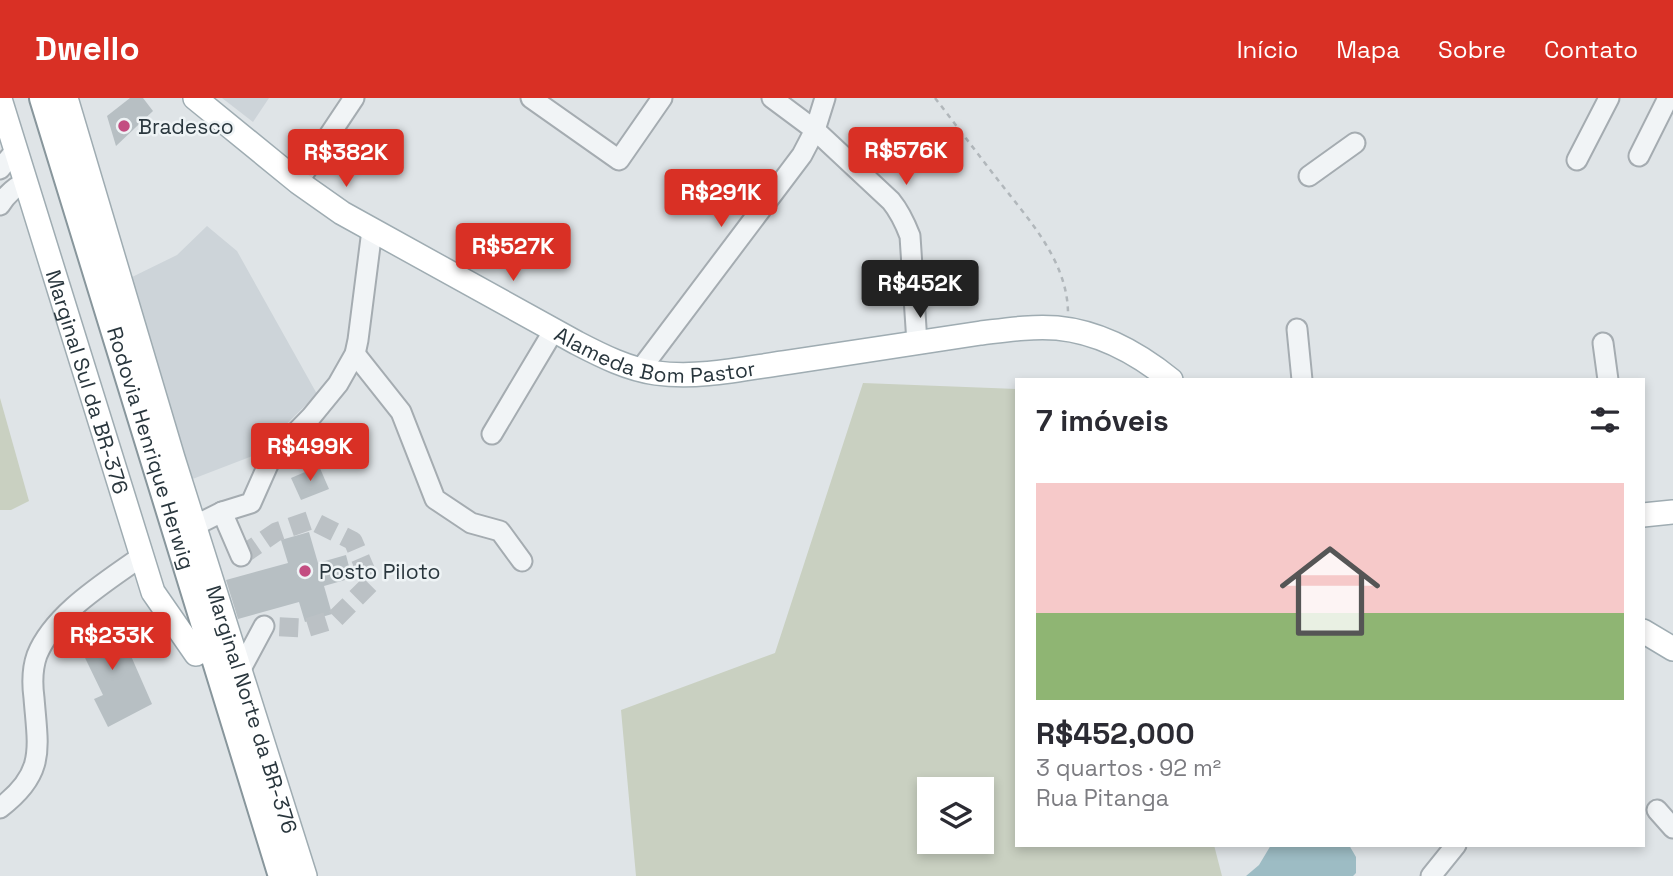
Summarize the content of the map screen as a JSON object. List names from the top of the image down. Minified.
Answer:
{"streets":{"highway":["Rodovia Henrique Herwig"],"main road":["Alameda Bom Pastor","Marginal Sul da BR-376","Marginal Norte da BR-376"]},"crossings":[["Marginal Sul da BR-376","Rodovia Henrique Herwig"]],"places":["Bradesco","Posto Piloto"],"page":{"header":"Dwello","nav":["Início","Mapa","Sobre","Contato"],"price":["R$576K","R$382K","R$291K","R$527K","R$452K","R$499K","R$233K"],"heading":"7 imóveis","list":[{"name":"R$452,000","note":"3 quartos · 92 m² · Rua Pitanga"}]}}
